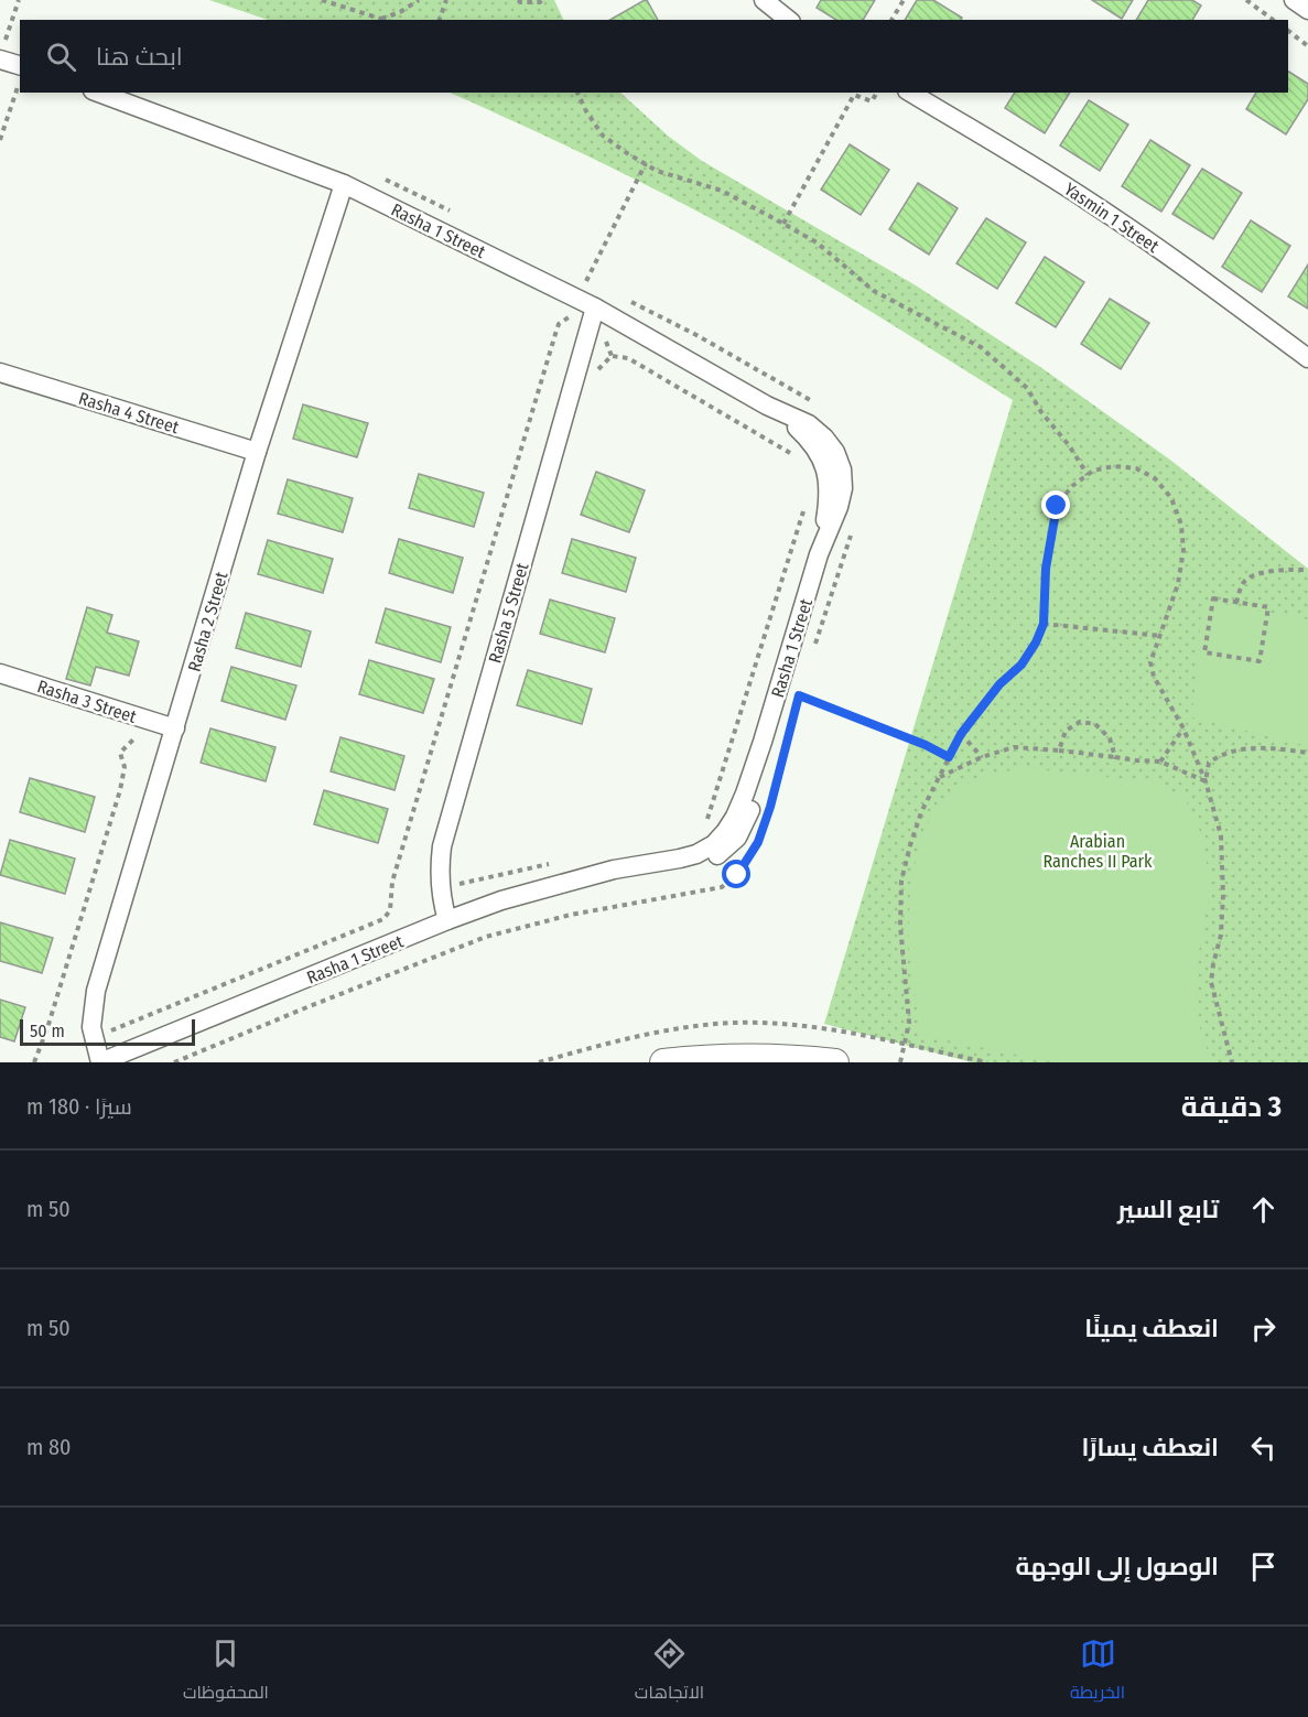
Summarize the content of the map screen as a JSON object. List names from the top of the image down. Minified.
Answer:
{"streets":{"street":["Yasmin 1 Street","Rasha 1 Street","Rasha 4 Street","Rasha 5 Street","Rasha 2 Street","Rasha 3 Street"]},"crossings":[["Rasha 1 Street","Rasha 5 Street"],["Rasha 1 Street","Rasha 2 Street"],["Rasha 4 Street","Rasha 2 Street"],["Rasha 2 Street","Rasha 3 Street"]],"parks":["Arabian Ranches II Park"],"scale_bar":"50 m","page":{"search":"ابحث هنا","scale":"50 m","heading":["3 دقيقة","سيرًا · 180 m"],"list":[["تابع السير","50 m"],["انعطف يمينًا","50 m"],["انعطف يسارًا","80 m"],"الوصول إلى الوجهة"],"nav":["الخريطة","الاتجاهات","المحفوظات"]}}
